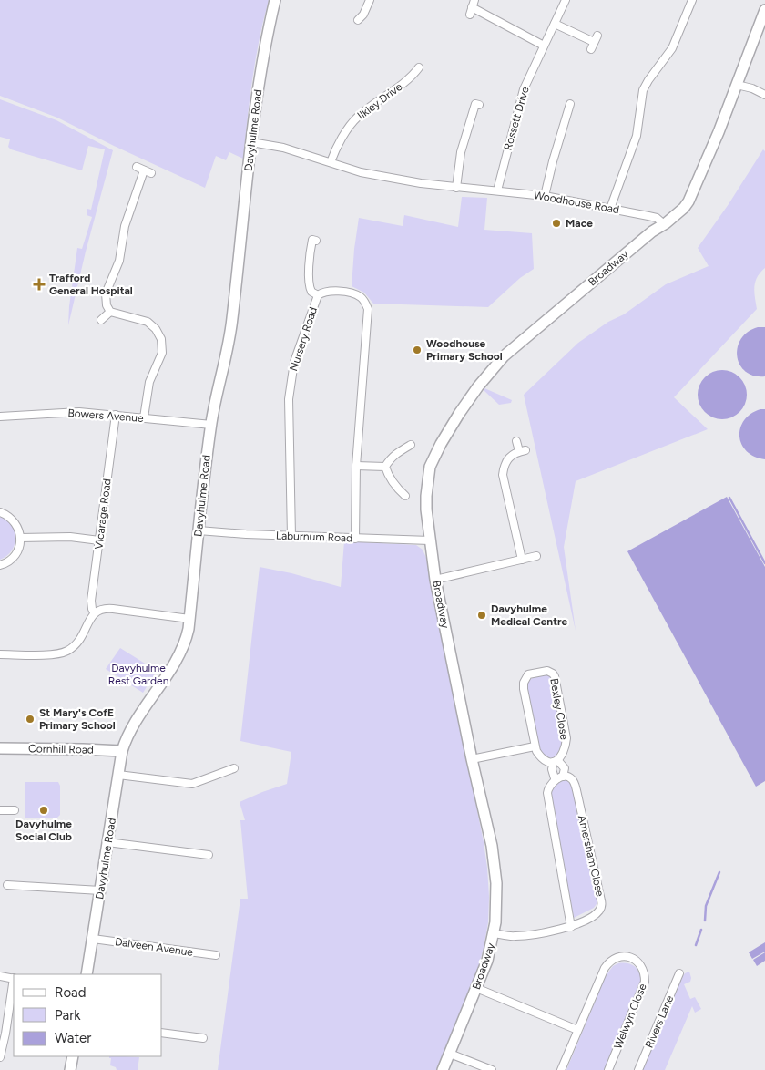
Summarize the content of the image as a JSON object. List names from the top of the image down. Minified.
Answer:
{"streets":{"street":["Ilkley Drive","Rossett Drive","Davyhulme Road","Woodhouse Road","Broadway","Nursery Road","Bowers Avenue","Vicarage Road","Laburnum Road","Bexley Close","Cornhill Road","Amersham Close","Dalveen Avenue","Welwyn Close","Rivers Lane"]},"crossings":[["Ilkley Drive","Woodhouse Road"],["Rossett Drive","Woodhouse Road"],["Davyhulme Road","Woodhouse Road"],["Davyhulme Road","Bowers Avenue"],["Davyhulme Road","Laburnum Road"],["Davyhulme Road","Cornhill Road"],["Davyhulme Road","Dalveen Avenue"],["Woodhouse Road","Broadway"],["Broadway","Laburnum Road"],["Broadway","Amersham Close"],["Nursery Road","Laburnum Road"],["Bowers Avenue","Vicarage Road"],["Bexley Close","Amersham Close"]],"parks":["Davyhulme Rest Garden"],"places":{"other":["Mace","Woodhouse Primary School","Davyhulme Medical Centre","St Mary's CofE Primary School","Davyhulme Social Club"],"health":["Trafford General Hospital"]},"legend":["Road","Park","Water"]}
